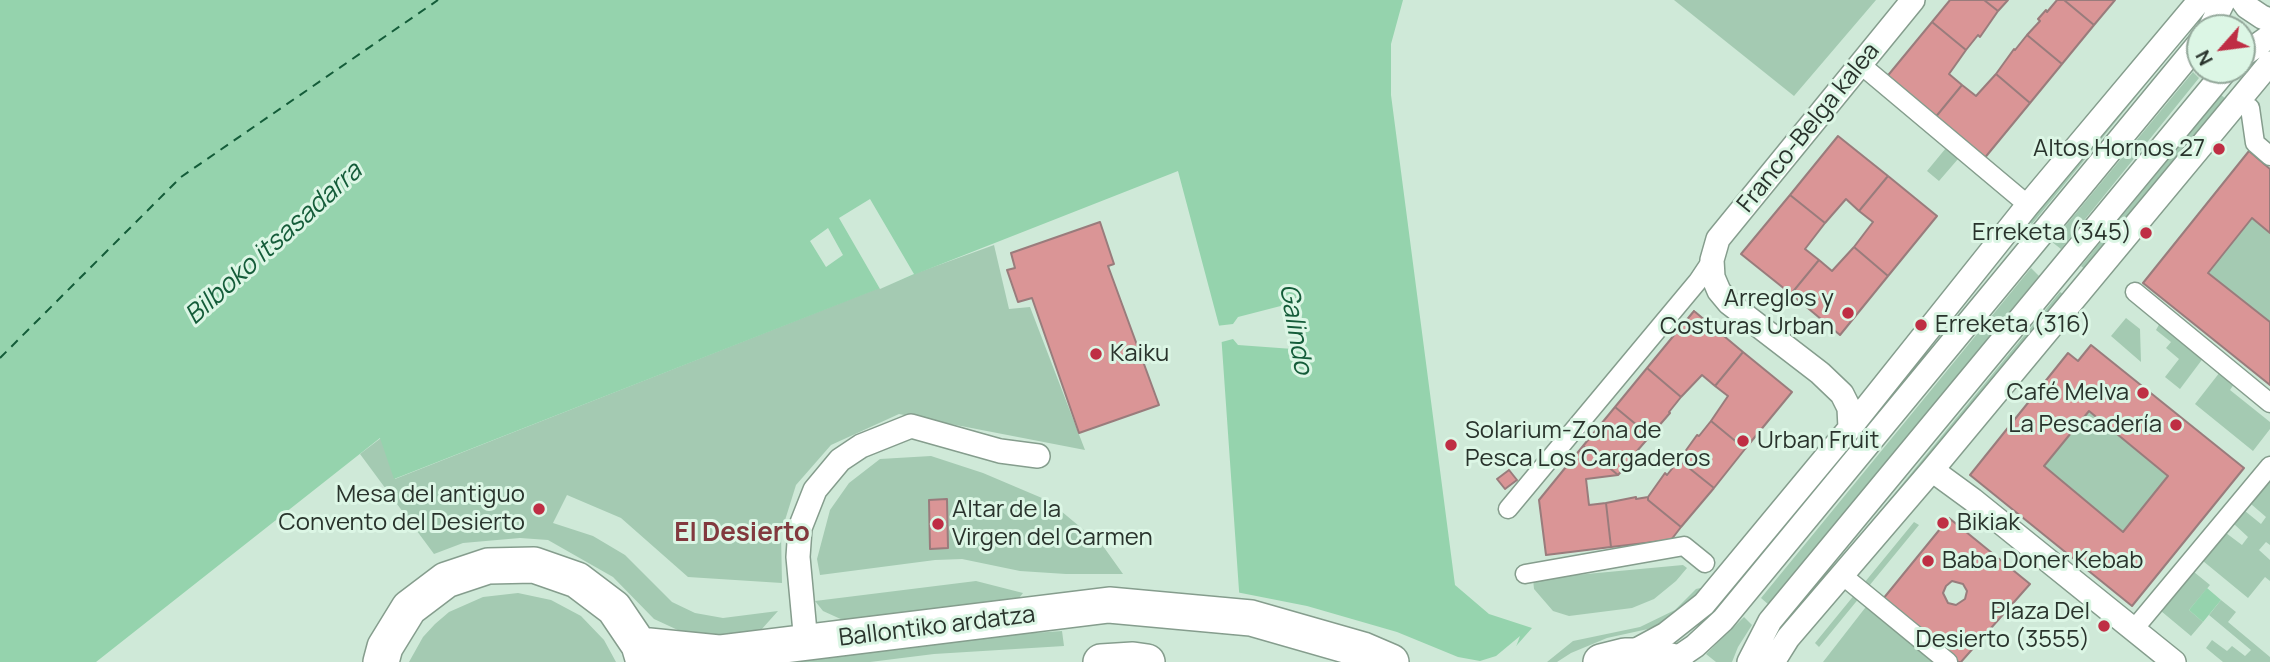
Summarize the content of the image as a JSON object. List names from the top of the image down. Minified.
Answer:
{"streets":{"main road":["Ballontiko ardatza"],"street":["Franco-Belga kalea"]},"districts":["El Desierto"],"water":["Bilboko itsasadarra","Galindo"],"places":["Altos Hornos 27","Erreketa (345)","Arreglos y Costuras Urban","Erreketa (316)","Kaiku","Café Melva","La Pescadería","Urban Fruit","Solarium-Zona de Pesca Los Cargaderos","Mesa del antiguo Convento del Desierto","Bikiak","Altar de la Virgen del Carmen","Baba Doner Kebab","Plaza Del Desierto (3555)"],"north":"bottom left"}
